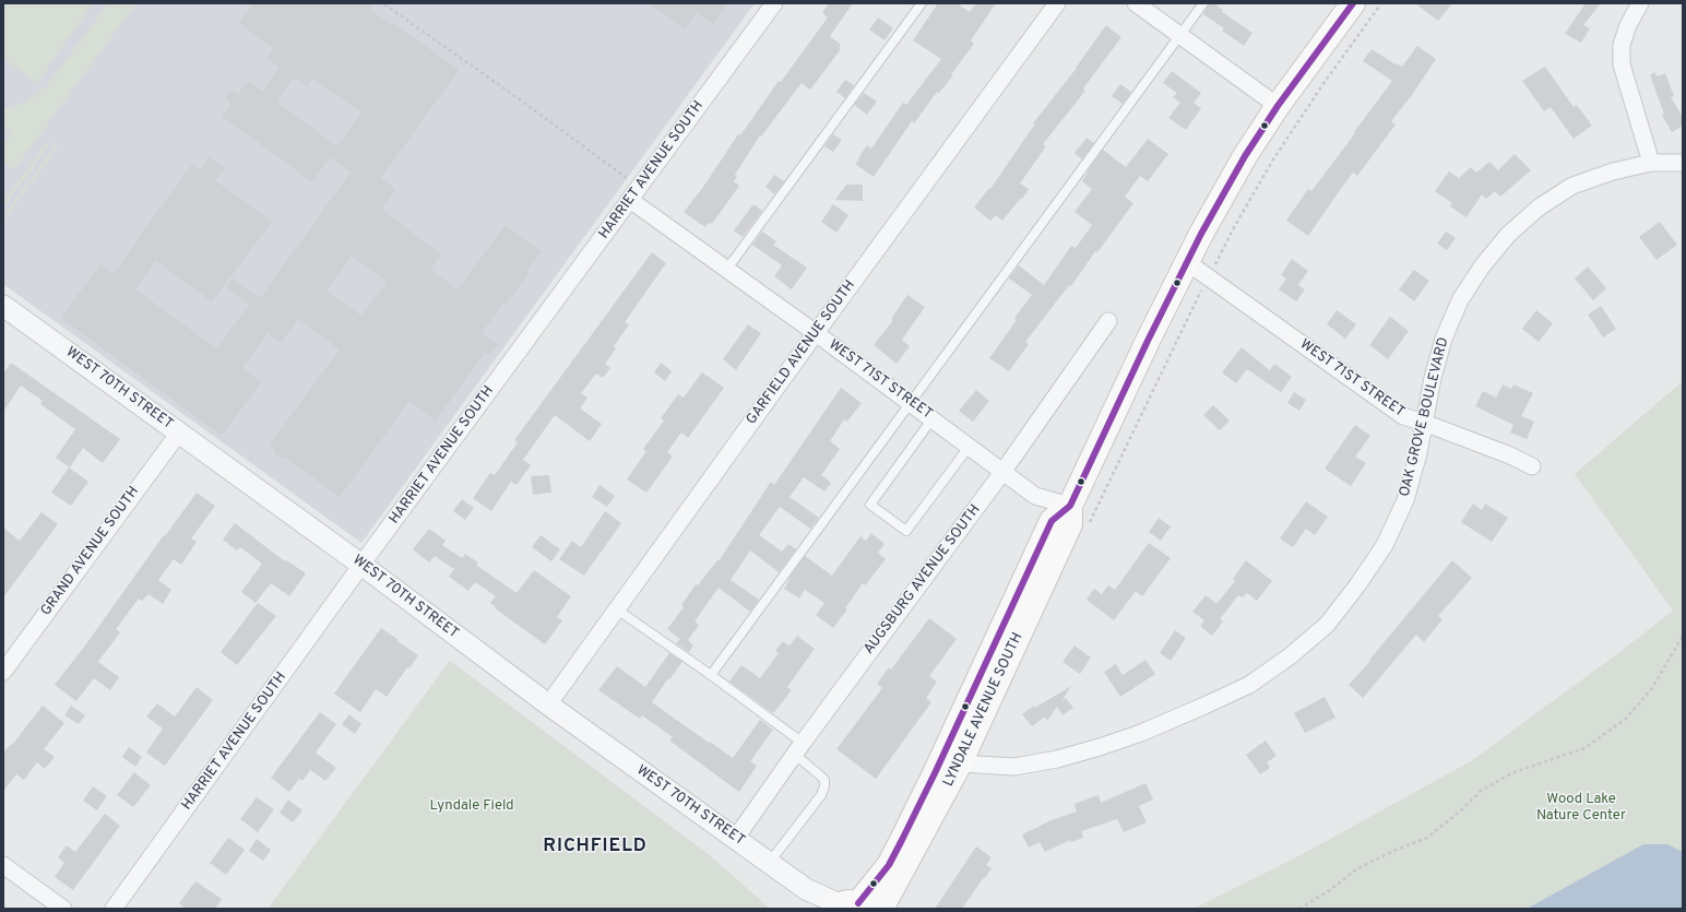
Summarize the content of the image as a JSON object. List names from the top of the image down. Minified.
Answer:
{"streets":{"main road":["LYNDALE AVENUE SOUTH"],"street":["HARRIET AVENUE SOUTH","GARFIELD AVENUE SOUTH","WEST 71ST STREET","WEST 70TH STREET","OAK GROVE BOULEVARD","GRAND AVENUE SOUTH","AUGSBURG AVENUE SOUTH"]},"crossings":[["HARRIET AVENUE SOUTH","WEST 71ST STREET"],["HARRIET AVENUE SOUTH","WEST 70TH STREET"],["GARFIELD AVENUE SOUTH","WEST 71ST STREET"],["GARFIELD AVENUE SOUTH","WEST 70TH STREET"],["WEST 71ST STREET","OAK GROVE BOULEVARD"],["WEST 71ST STREET","AUGSBURG AVENUE SOUTH"],["WEST 71ST STREET","LYNDALE AVENUE SOUTH"],["WEST 70TH STREET","GRAND AVENUE SOUTH"],["WEST 70TH STREET","AUGSBURG AVENUE SOUTH"],["WEST 70TH STREET","LYNDALE AVENUE SOUTH"],["OAK GROVE BOULEVARD","LYNDALE AVENUE SOUTH"]],"districts":["RICHFIELD"],"parks":["Wood Lake Nature Center","Lyndale Field"]}
